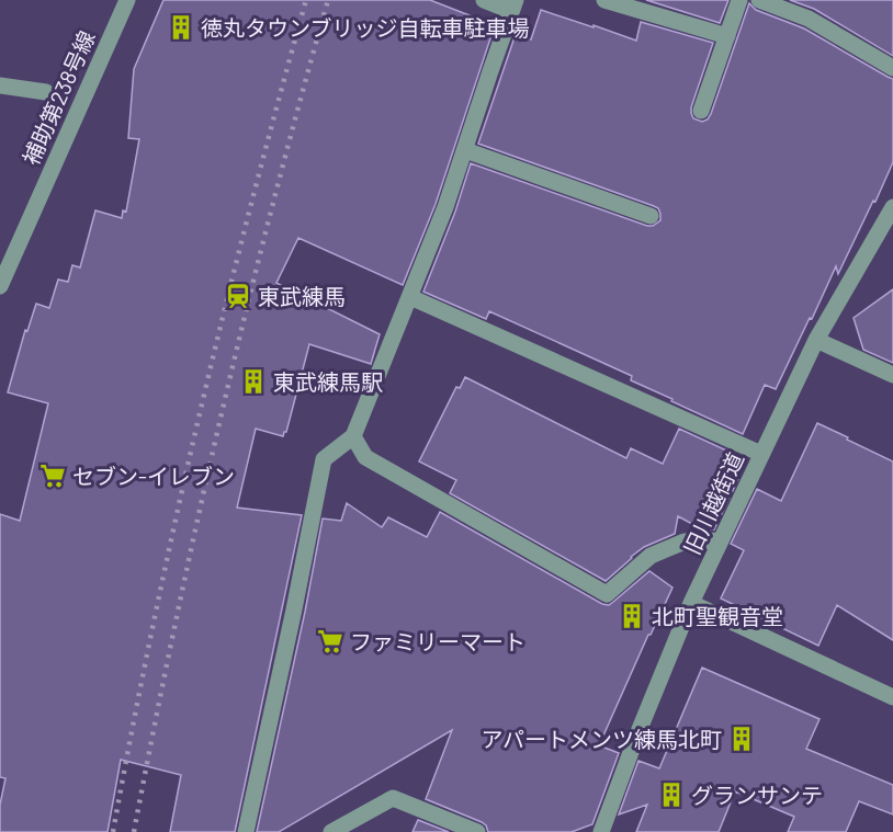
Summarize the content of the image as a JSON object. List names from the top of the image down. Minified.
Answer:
{"streets":{"street":["補助第238号線","旧川越街道"]},"places":{"building":["徳丸タウンブリッジ自転車駐車場","東武練馬駅","北町聖観音堂","アパートメンツ練馬北町","グランサンテ"],"station":["東武練馬"],"supermarket":["セブン-イレブン","ファミリーマート"]}}
